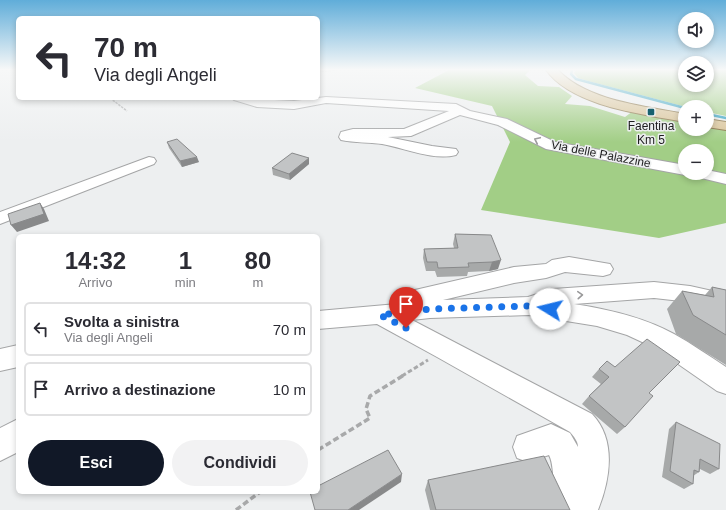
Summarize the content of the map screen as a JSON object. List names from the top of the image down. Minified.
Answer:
{"streets":{"street":["Via delle Palazzine"]},"places":{"transit":["Faentina Km 5"]},"page":{"map_buttons":["+","−"],"turn":["70 m","Via degli Angeli"],"eta":["14:32","Arrivo","1","min","80","m"],"list":[{"name":"Svolta a sinistra","note":"Via degli Angeli","value":"70 m"},{"name":"Arrivo a destinazione","value":"10 m"}],"buttons":["Esci","Condividi"]}}
